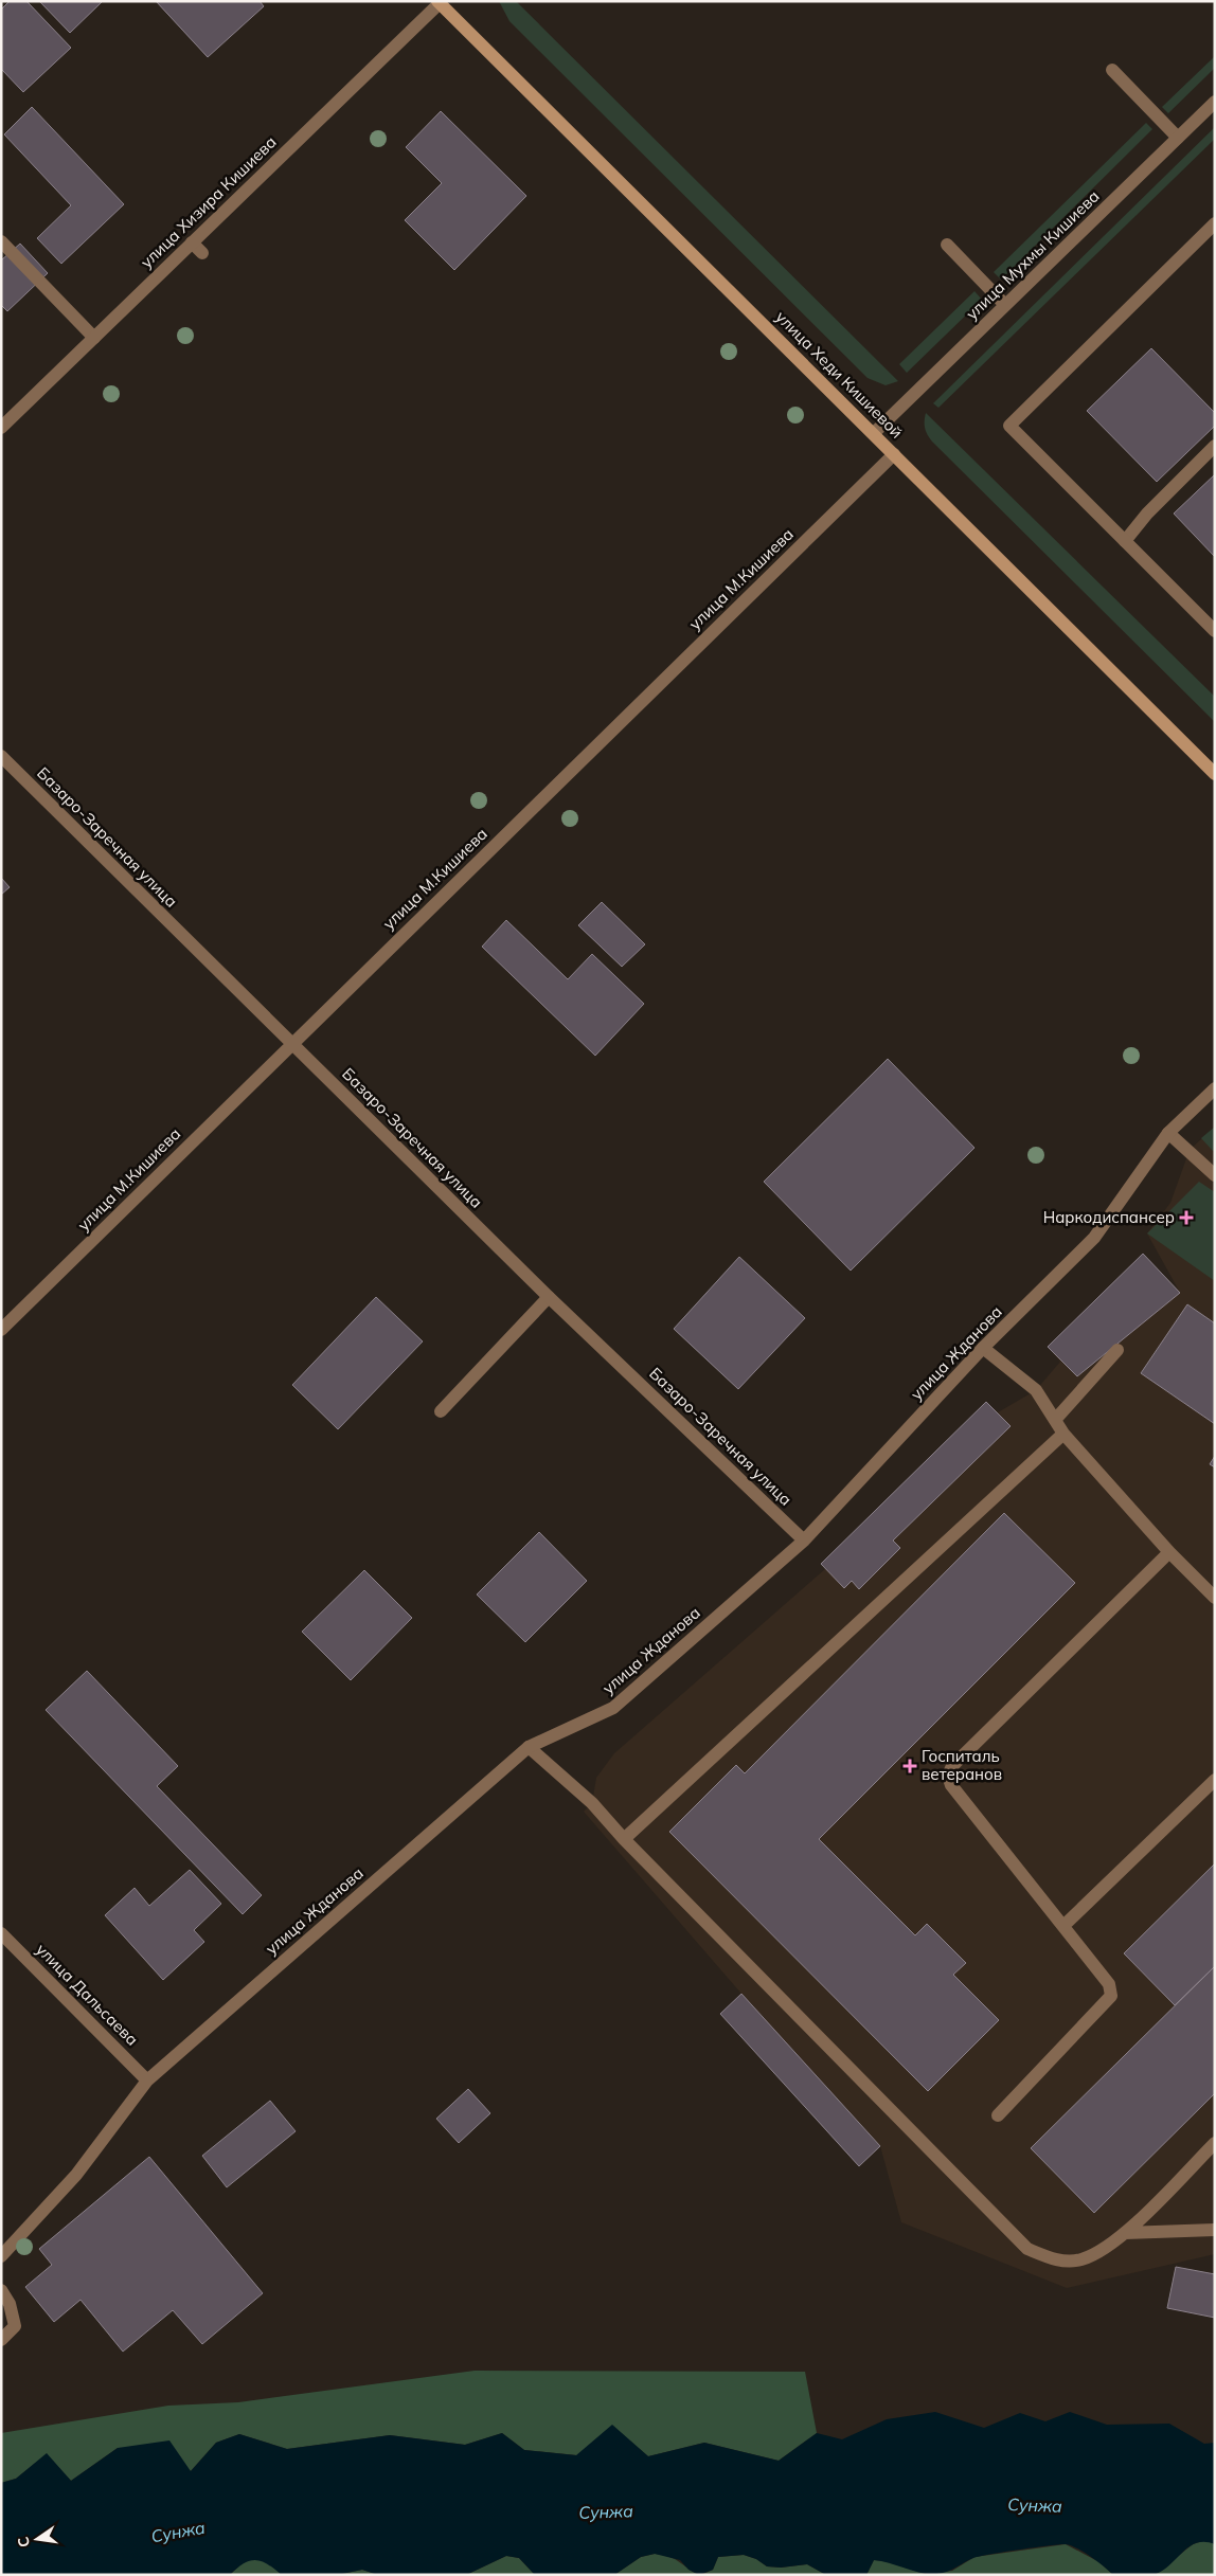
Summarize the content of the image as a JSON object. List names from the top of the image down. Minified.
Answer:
{"streets":{"main road":["улица Хеди Кишиевой"],"street":["улица Хизира Кишиева","улица Мухмы Кишиева","улица М.Кишиева","Базаро-Заречная улица","улица Жданова","улица Дальсаева"]},"crossings":[["улица Хизира Кишиева","улица Хеди Кишиевой"],["улица Мухмы Кишиева","улица Хеди Кишиевой"],["улица Хеди Кишиевой","улица М.Кишиева"],["улица М.Кишиева","Базаро-Заречная улица"],["Базаро-Заречная улица","улица Жданова"],["улица Жданова","улица Дальсаева"]],"water":["Сунжа"],"places":{"health":["Наркодиспансер","Госпиталь ветеранов"]},"north":"left"}
